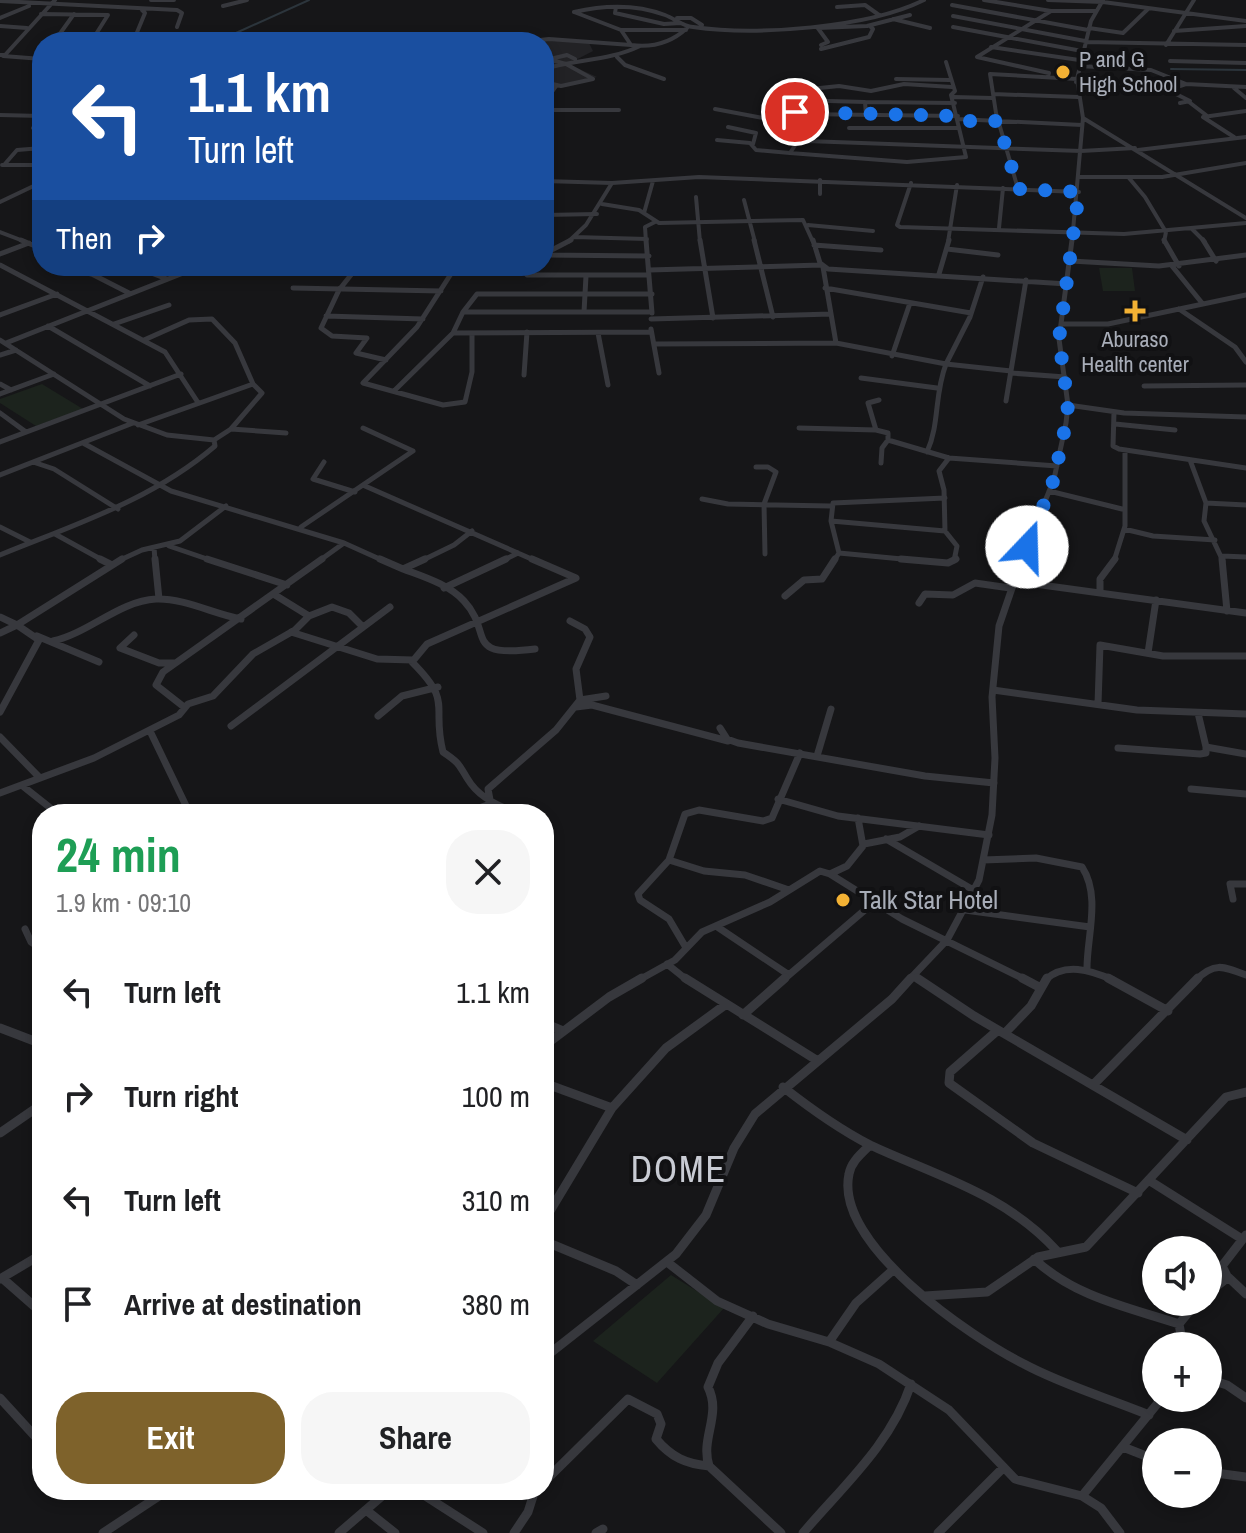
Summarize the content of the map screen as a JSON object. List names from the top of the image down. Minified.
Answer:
{"districts":["DOME"],"places":{"other":["P and G High School","Talk Star Hotel"],"health":["Aburaso Health center"]},"page":{"turn":["1.1 km","Turn left"],"then":"Then","heading":["24 min","1.9 km · 09:10"],"list":[{"name":"Turn left","value":"1.1 km"},{"name":"Turn right","value":"100 m"},{"name":"Turn left","value":"310 m"},{"name":"Arrive at destination","value":"380 m"}],"map_buttons":["+","−"],"buttons":["Exit","Share"]}}
